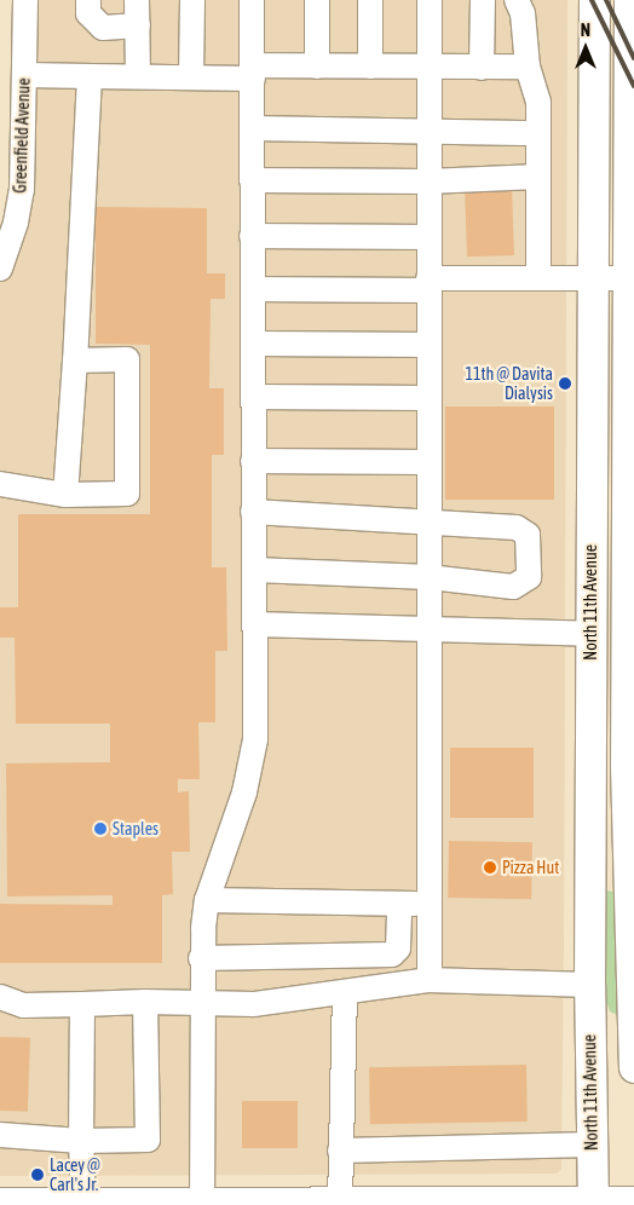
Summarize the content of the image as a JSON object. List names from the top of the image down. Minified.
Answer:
{"streets":{"main road":["North 11th Avenue"],"street":["Greenfield Avenue"]},"places":["11th @ Davita Dialysis","Staples","Pizza Hut","Lacey @ Carl's Jr."],"north":"top"}
